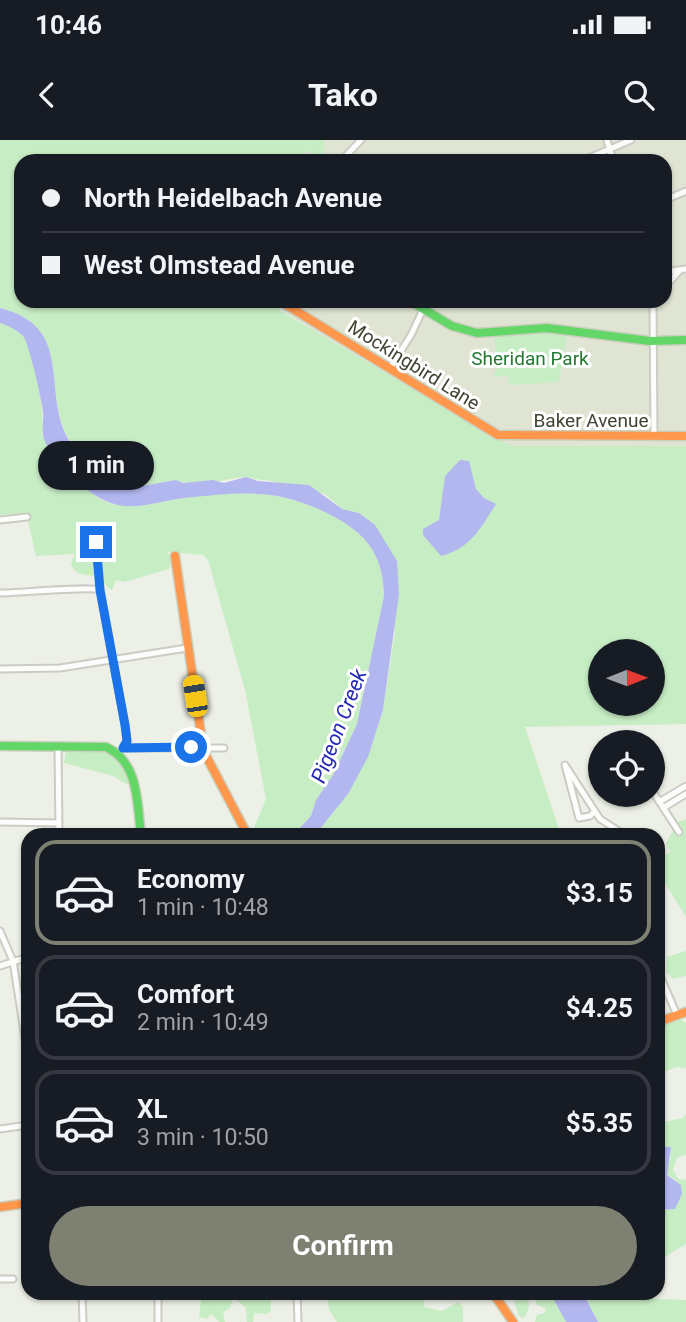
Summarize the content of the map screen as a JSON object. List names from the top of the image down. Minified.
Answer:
{"streets":{"street":["Mockingbird Lane","Baker Avenue"]},"crossings":[["Mockingbird Lane","Baker Avenue"]],"water":["Pigeon Creek"],"parks":["Sheridan Park"],"north":"right","page":{"status":"10:46","header":"Tako","banner":["North Heidelbach Avenue","West Olmstead Avenue"],"bubble":"1 min","list":[{"name":"Economy","note":"1 min · 10:48","value":"$3.15"},{"name":"Comfort","note":"2 min · 10:49","value":"$4.25"},{"name":"XL","note":"3 min · 10:50","value":"$5.35"}],"buttons":"Confirm"}}
